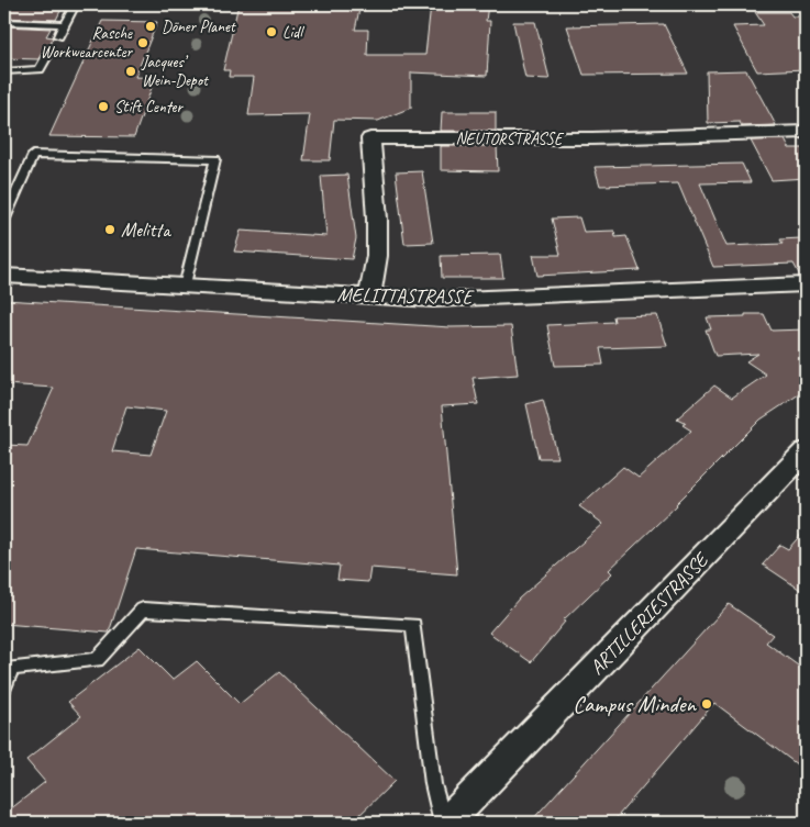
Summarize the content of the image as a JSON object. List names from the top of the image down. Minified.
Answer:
{"streets":{"street":["NEUTORSTRASSE","MELITTASTRASSE","ARTILLERIESTRASSE"]},"crossings":[["NEUTORSTRASSE","MELITTASTRASSE"]],"places":["Döner Planet","Lidl","Rasche Workwearcenter","Jacques’ Wein-Depot","Stift Center","Melitta","Campus Minden"]}
